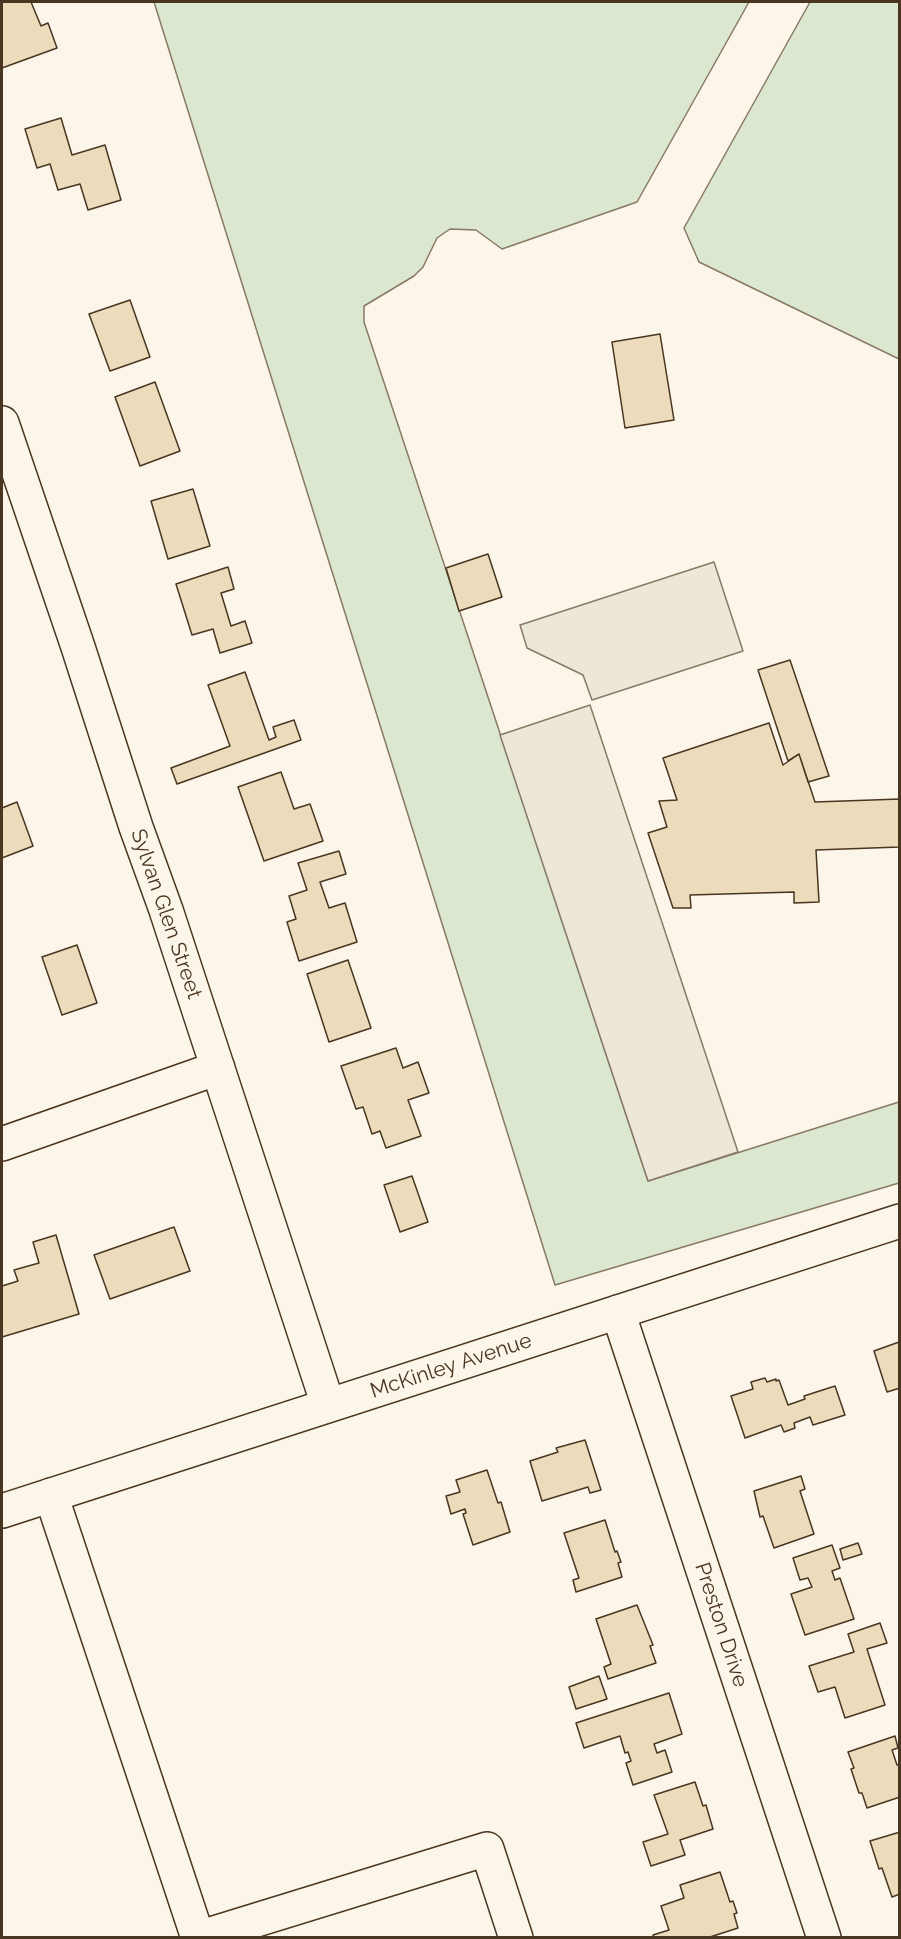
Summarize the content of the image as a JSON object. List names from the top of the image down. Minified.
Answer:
{"streets":{"street":["Sylvan Glen Street","McKinley Avenue","Preston Drive"]},"crossings":[["Sylvan Glen Street","McKinley Avenue"],["McKinley Avenue","Preston Drive"]]}
